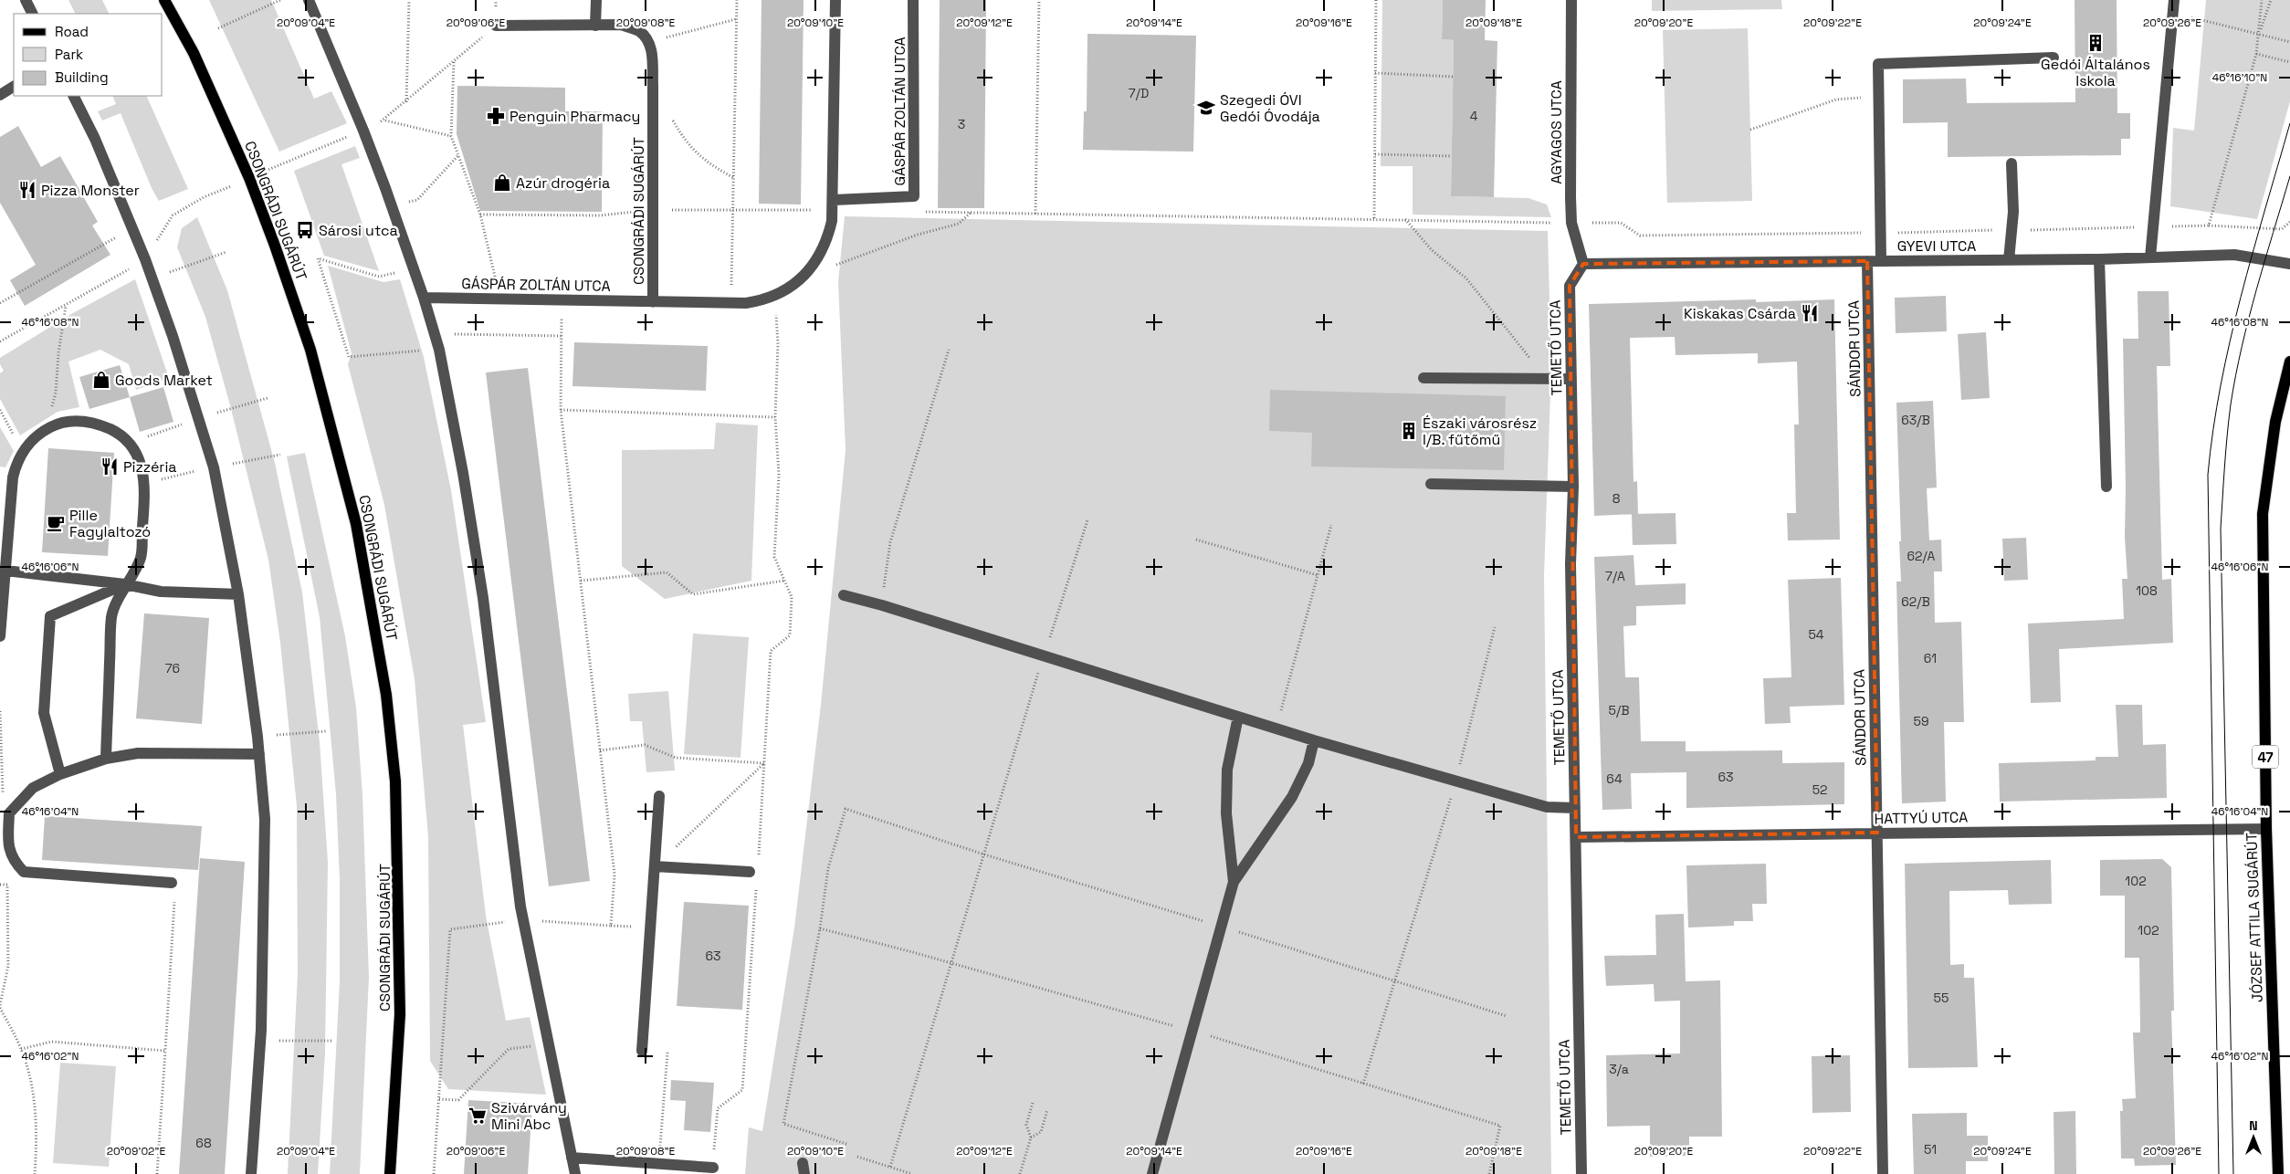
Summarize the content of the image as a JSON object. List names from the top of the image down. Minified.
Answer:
{"streets":{"main road":["CSONGRÁDI SUGÁRÚT","47","JÓZSEF ATTILA SUGÁRÚT"],"street":["GÁSPÁR ZOLTÁN UTCA","AGYAGOS UTCA","GYEVI UTCA","TEMETŐ UTCA","SÁNDOR UTCA","HATTYÚ UTCA"]},"crossings":[["GÁSPÁR ZOLTÁN UTCA","CSONGRÁDI SUGÁRÚT"],["AGYAGOS UTCA","GYEVI UTCA"],["AGYAGOS UTCA","TEMETŐ UTCA"],["GYEVI UTCA","TEMETŐ UTCA"],["GYEVI UTCA","SÁNDOR UTCA"],["TEMETŐ UTCA","HATTYÚ UTCA"],["SÁNDOR UTCA","HATTYÚ UTCA"],["HATTYÚ UTCA","JÓZSEF ATTILA SUGÁRÚT"]],"places":{"building":["Gedói Általános Iskola","Északi városrész I/B. fűtőmű"],"school or university":["Szegedi ÓVI Gedói Óvodája"],"pharmacy":["Penguin Pharmacy"],"shop":["Azúr drogéria","Goods Market"],"restaurant":["Pizza Monster","Kiskakas Csárda","Pizzéria"],"bus stop":["Sárosi utca"],"cafe":["Pille Fagylaltozó"],"supermarket":["Szivárvány Mini Abc"]},"house_numbers":["7/D","4","3","63/B","8","62/A","7/A","108","62/B","54","61","76","5/B","59","63","64","52","102","102","63","55","3/a","68","51"],"legend":["Road","Park","Building"],"north":"top","coordinates":["20°09'04\"E","20°09'06\"E","20°09'08\"E","20°09'10\"E","20°09'12\"E","20°09'14\"E","20°09'16\"E","20°09'18\"E","20°09'20\"E","20°09'22\"E","20°09'24\"E","20°09'26\"E","46°16'10\"N","46°16'08\"N","46°16'06\"N","46°16'04\"N","46°16'02\"N","20°09'02\"E"]}
